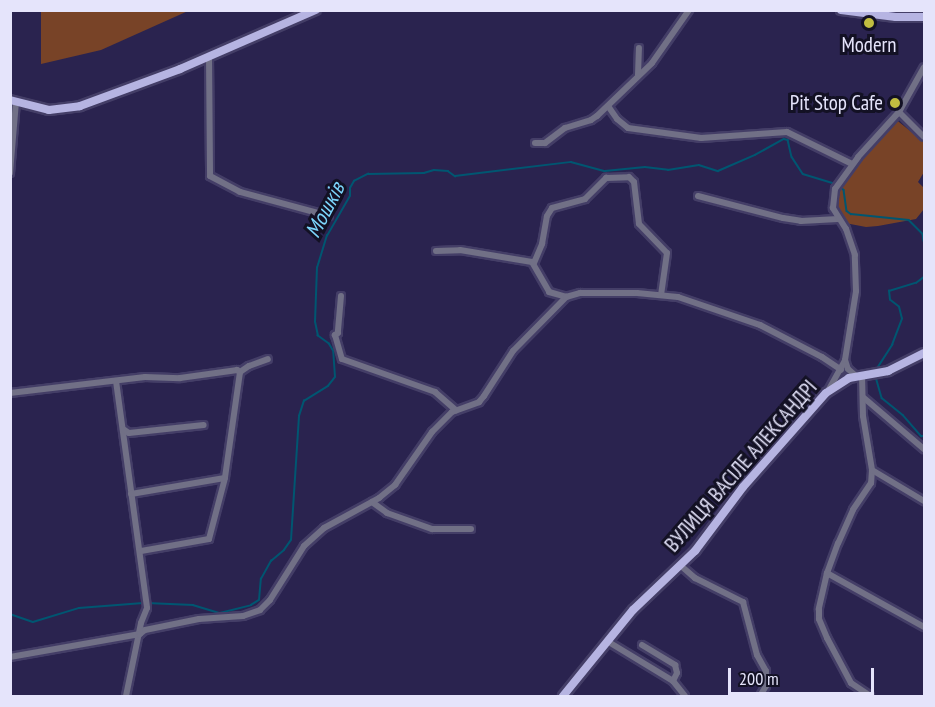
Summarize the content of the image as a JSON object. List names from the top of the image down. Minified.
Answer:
{"streets":{"main road":["ВУЛИЦЯ ВАСІЛЕ АЛЕКСАНДРІ"]},"water":["Мошків"],"places":["Modern","Pit Stop Cafe"],"scale_bar":"200 m"}
